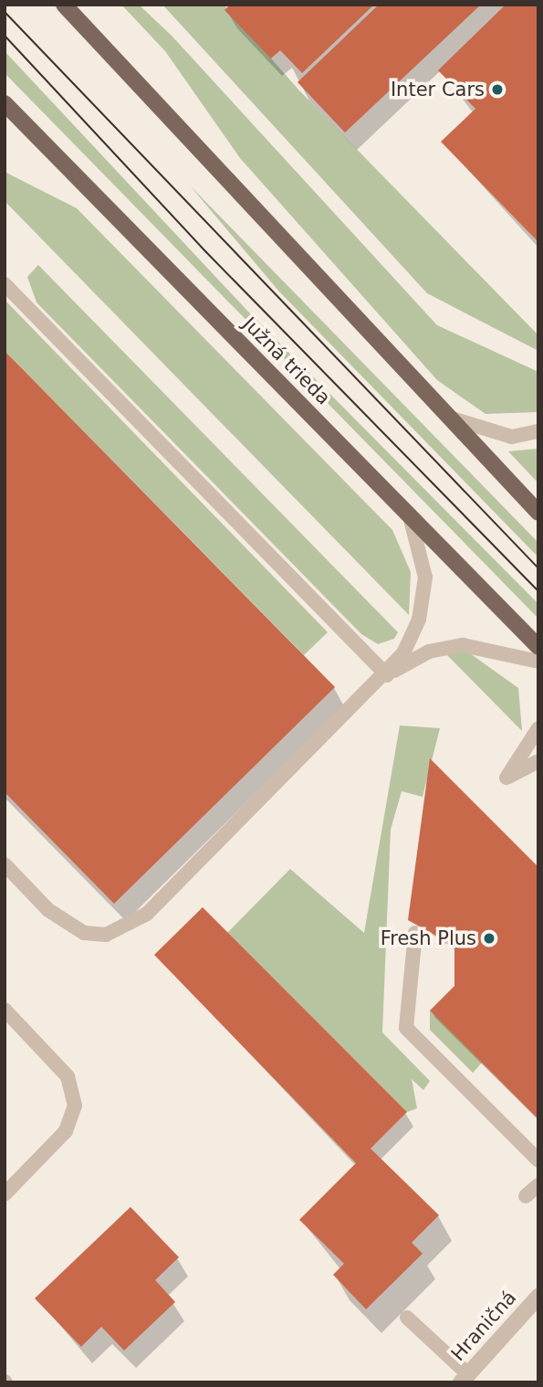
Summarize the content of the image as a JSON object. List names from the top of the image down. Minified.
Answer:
{"streets":{"main road":["Južná trieda"],"street":["Hraničná"]},"places":["Inter Cars","Fresh Plus"]}
